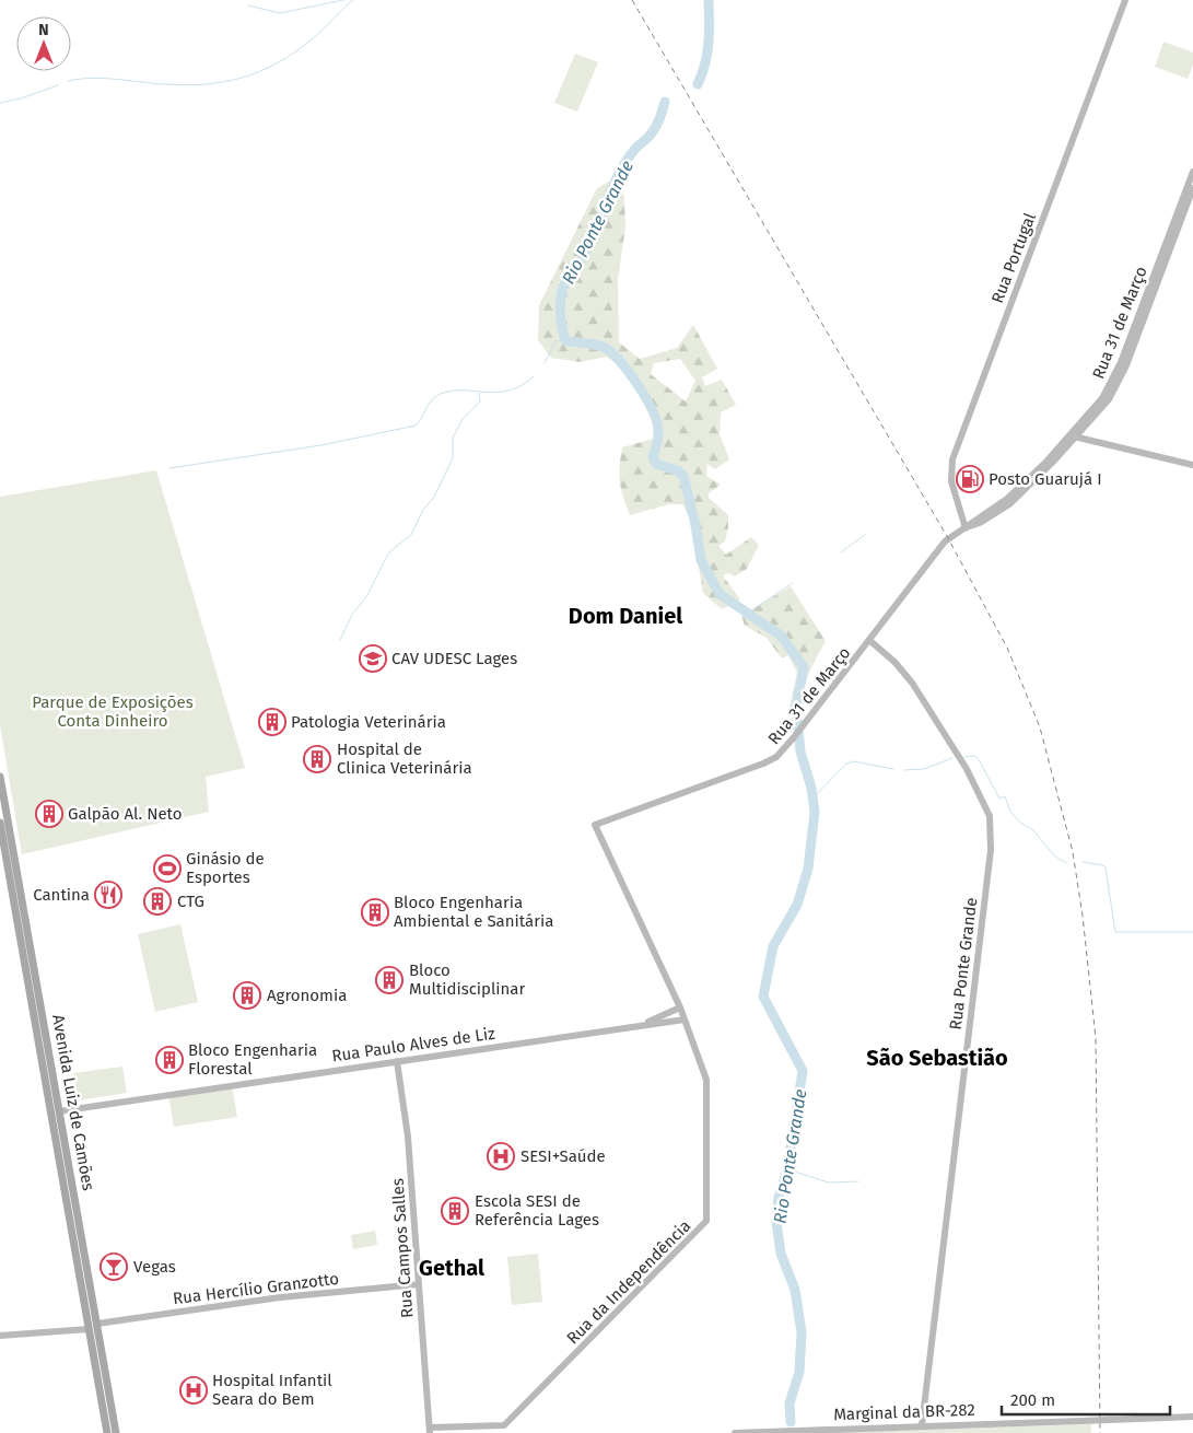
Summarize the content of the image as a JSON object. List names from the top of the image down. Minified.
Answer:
{"streets":{"main road":["Avenida Luiz de Camões"],"street":["Rua Portugal","Rua 31 de Março","Rua Ponte Grande","Rua Paulo Alves de Liz","Rua Campos Salles","Rua da Independência","Rua Hercílio Granzotto","Marginal da BR-282"]},"crossings":[["Rua Portugal","Rua 31 de Março"],["Rua 31 de Março","Rua Ponte Grande"],["Rua 31 de Março","Rua da Independência"],["Rua Ponte Grande","Marginal da BR-282"],["Rua Paulo Alves de Liz","Avenida Luiz de Camões"],["Rua Paulo Alves de Liz","Rua Campos Salles"],["Rua Paulo Alves de Liz","Rua da Independência"],["Avenida Luiz de Camões","Rua Hercílio Granzotto"],["Rua Campos Salles","Rua da Independência"],["Rua Campos Salles","Rua Hercílio Granzotto"]],"districts":["Dom Daniel","São Sebastião","Gethal"],"water":["Rio Ponte Grande"],"parks":["Parque de Exposições Conta Dinheiro"],"places":{"fuel station":["Posto Guarujá I"],"school or university":["CAV UDESC Lages"],"building":["Patologia Veterinária","Hospital de Clinica Veterinária","Galpão Al. Neto","CTG","Bloco Engenharia Ambiental e Sanitária","Bloco Multidisciplinar","Agronomia","Bloco Engenharia Florestal","Escola SESI de Referência Lages"],"sports":["Ginásio de Esportes"],"restaurant":["Cantina"],"hospital":["SESI+Saúde","Hospital Infantil Seara do Bem"],"bar":["Vegas"]},"scale_bar":"200 m","north":"top"}
